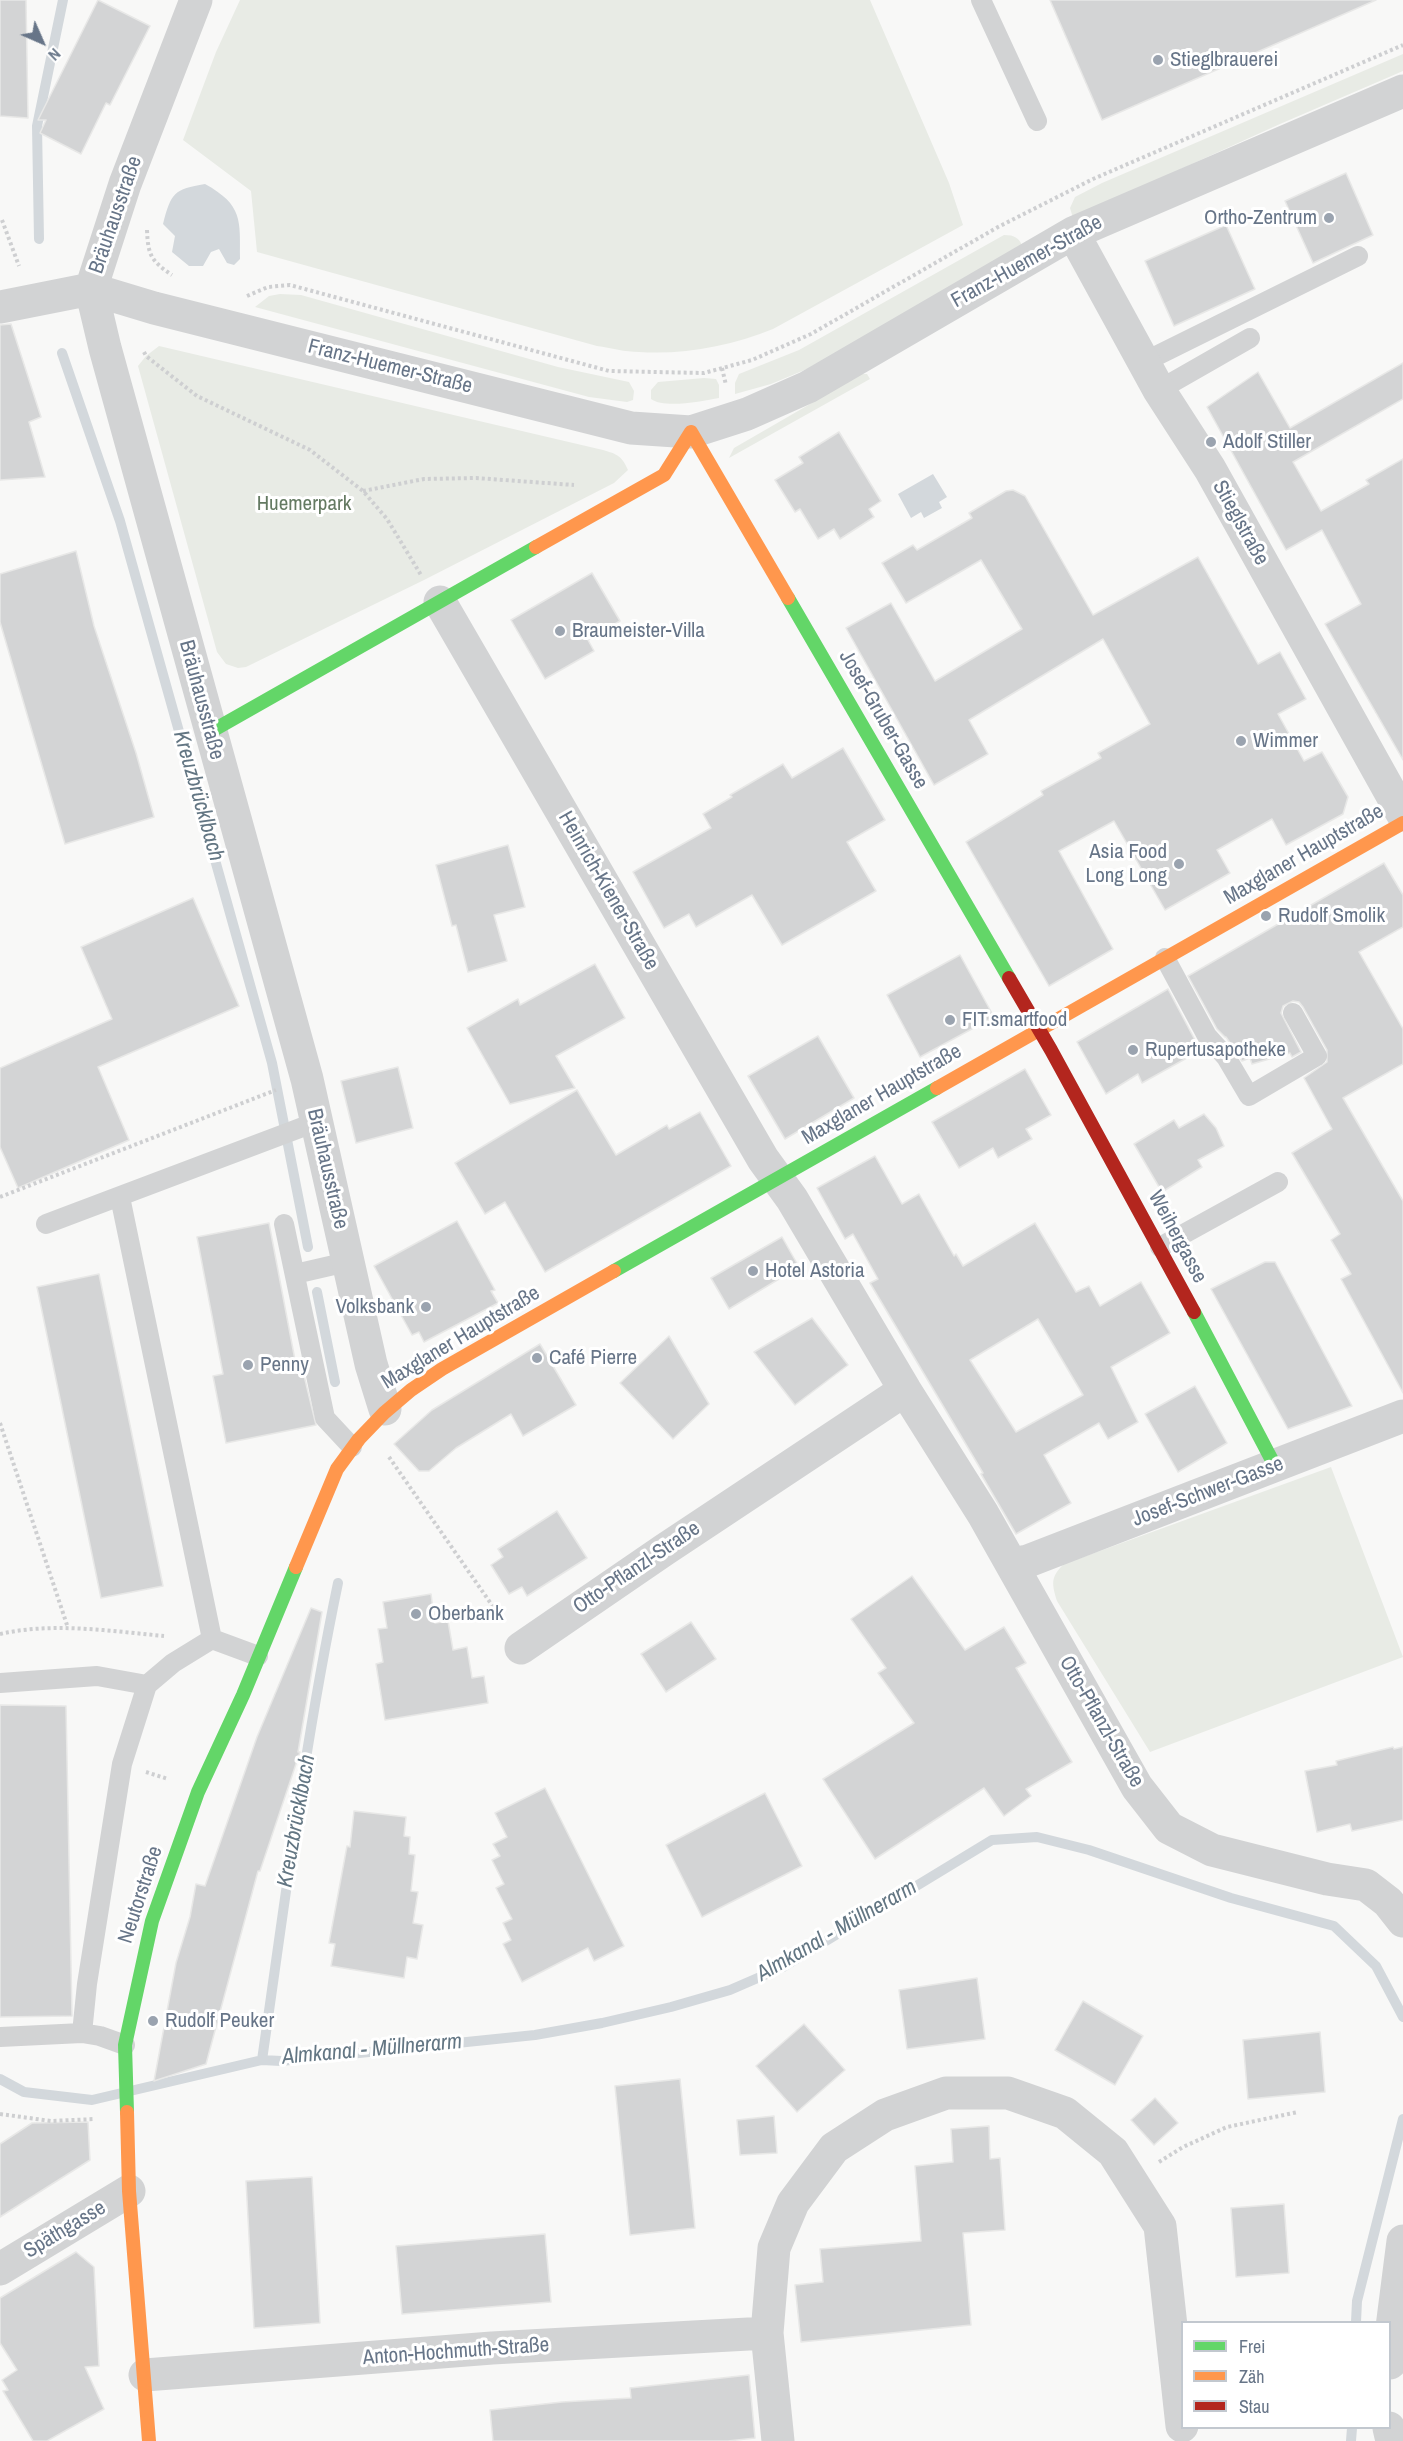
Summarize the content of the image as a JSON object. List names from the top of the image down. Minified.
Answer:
{"streets":{"street":["Bräuhausstraße","Franz-Huemer-Straße","Stieglstraße","Josef-Gruber-Gasse","Maxglaner Hauptstraße","Heinrich-Kiener-Straße","Weihergasse","Josef-Schwer-Gasse","Otto-Pflanzl-Straße","Neutorstraße","Späthgasse","Anton-Hochmuth-Straße"]},"crossings":[["Bräuhausstraße","Franz-Huemer-Straße"],["Bräuhausstraße","Maxglaner Hauptstraße"],["Bräuhausstraße","Neutorstraße"],["Franz-Huemer-Straße","Stieglstraße"],["Franz-Huemer-Straße","Josef-Gruber-Gasse"],["Josef-Gruber-Gasse","Maxglaner Hauptstraße"],["Josef-Gruber-Gasse","Weihergasse"],["Maxglaner Hauptstraße","Heinrich-Kiener-Straße"],["Maxglaner Hauptstraße","Weihergasse"],["Maxglaner Hauptstraße","Otto-Pflanzl-Straße"],["Maxglaner Hauptstraße","Neutorstraße"],["Heinrich-Kiener-Straße","Otto-Pflanzl-Straße"],["Weihergasse","Josef-Schwer-Gasse"],["Josef-Schwer-Gasse","Otto-Pflanzl-Straße"],["Neutorstraße","Späthgasse"],["Neutorstraße","Anton-Hochmuth-Straße"]],"water":["Kreuzbrücklbach","Almkanal - Müllnerarm"],"parks":["Huemerpark"],"places":["Stieglbrauerei","Ortho-Zentrum","Adolf Stiller","Braumeister-Villa","Wimmer","Asia Food Long Long","Rudolf Smolik","FIT.smartfood","Rupertusapotheke","Hotel Astoria","Volksbank","Café Pierre","Penny","Oberbank","Rudolf Peuker"],"legend":["Frei","Zäh","Stau"],"north":"bottom right"}
